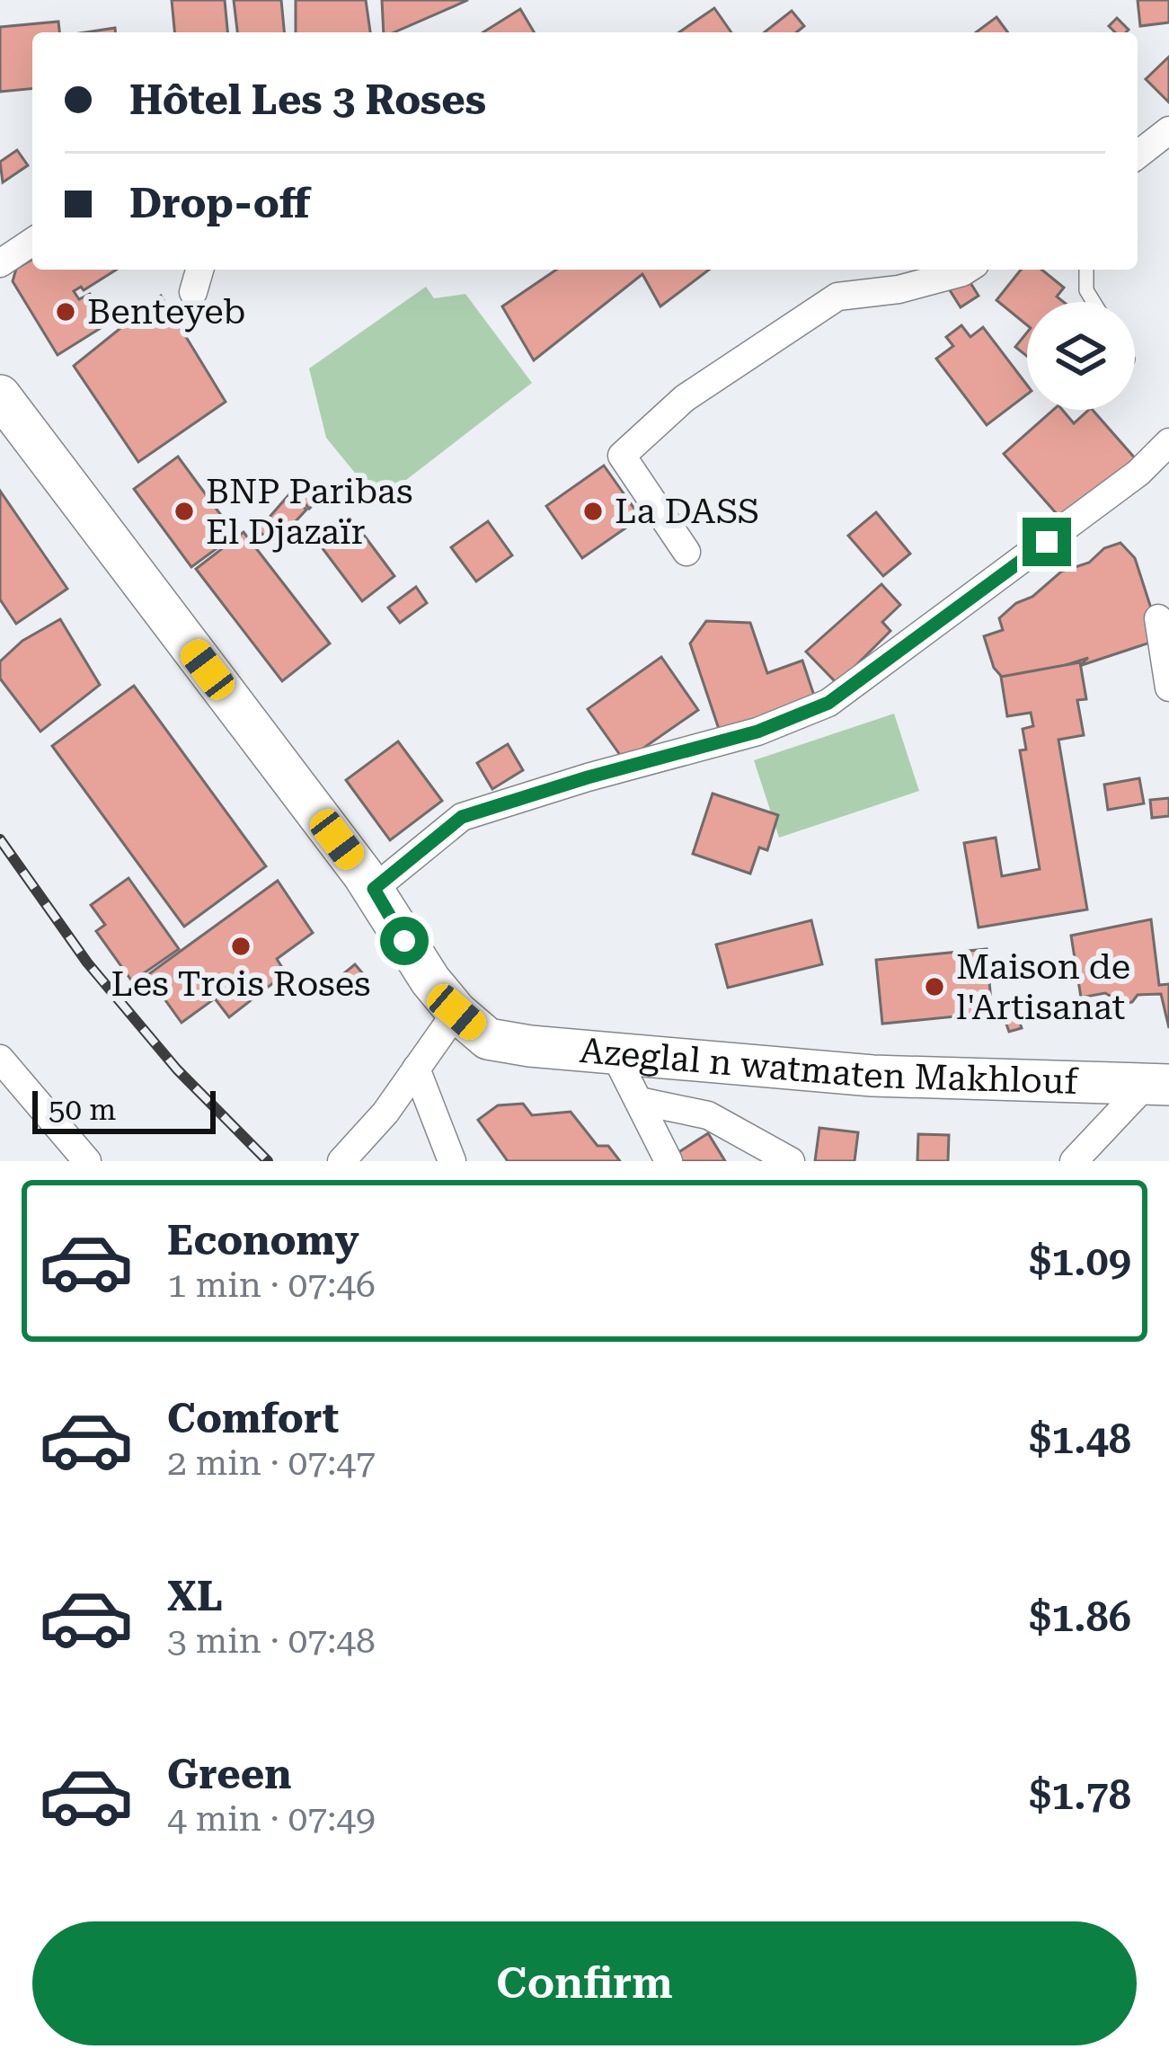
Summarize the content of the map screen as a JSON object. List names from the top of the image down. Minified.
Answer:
{"streets":{"main road":["Azeglal n watmaten Makhlouf"]},"places":["Benteyeb","BNP Paribas El Djazaïr","La DASS","Les Trois Roses","Maison de l'Artisanat"],"scale_bar":"50 m","page":{"banner":["Hôtel Les 3 Roses","Drop-off"],"scale":"50 m","list":[{"name":"Economy","note":"1 min · 07:46","value":"$1.09"},{"name":"Comfort","note":"2 min · 07:47","value":"$1.48"},{"name":"XL","note":"3 min · 07:48","value":"$1.86"},{"name":"Green","note":"4 min · 07:49","value":"$1.78"}],"buttons":"Confirm"}}
